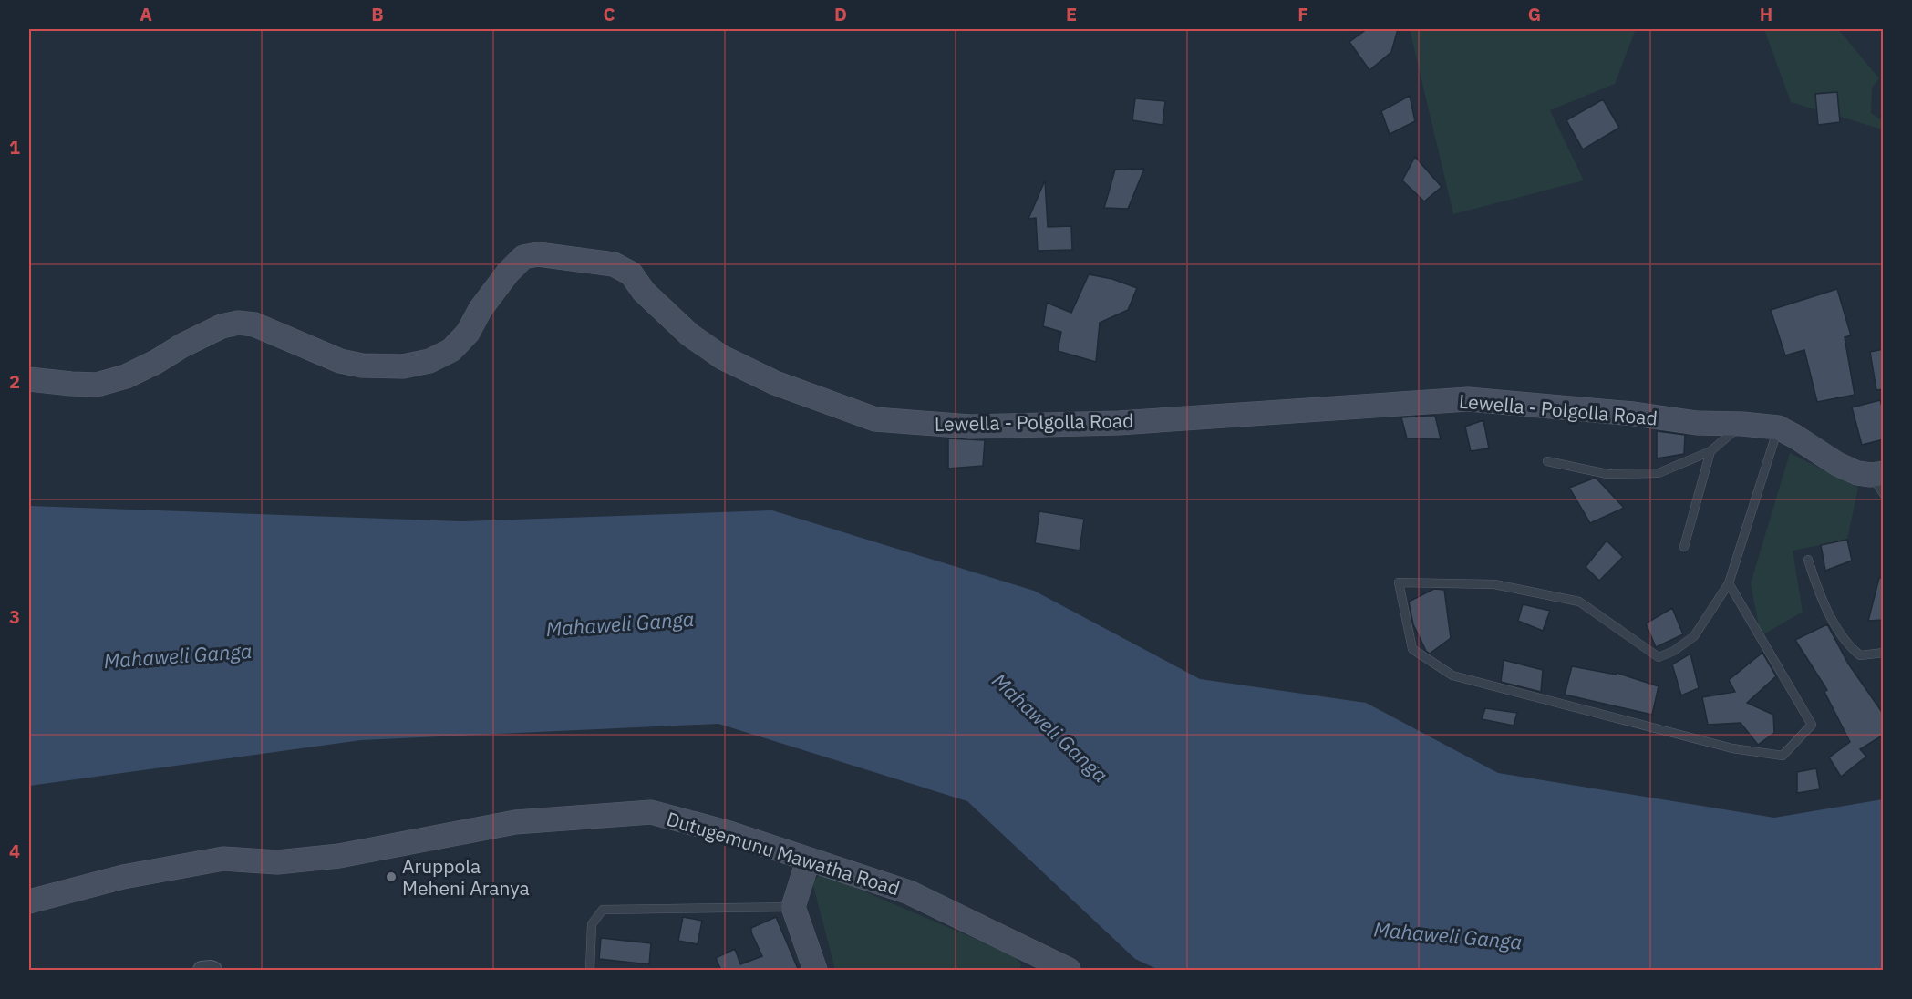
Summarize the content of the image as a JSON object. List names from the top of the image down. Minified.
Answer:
{"streets":{"street":["Lewella - Polgolla Road","Dutugemunu Mawatha Road"]},"water":["Mahaweli Ganga"],"places":["Aruppola Meheni Aranya"],"grid":{"columns":["A","B","C","D","E","F","G","H"],"rows":["1","2","3","4"]}}
